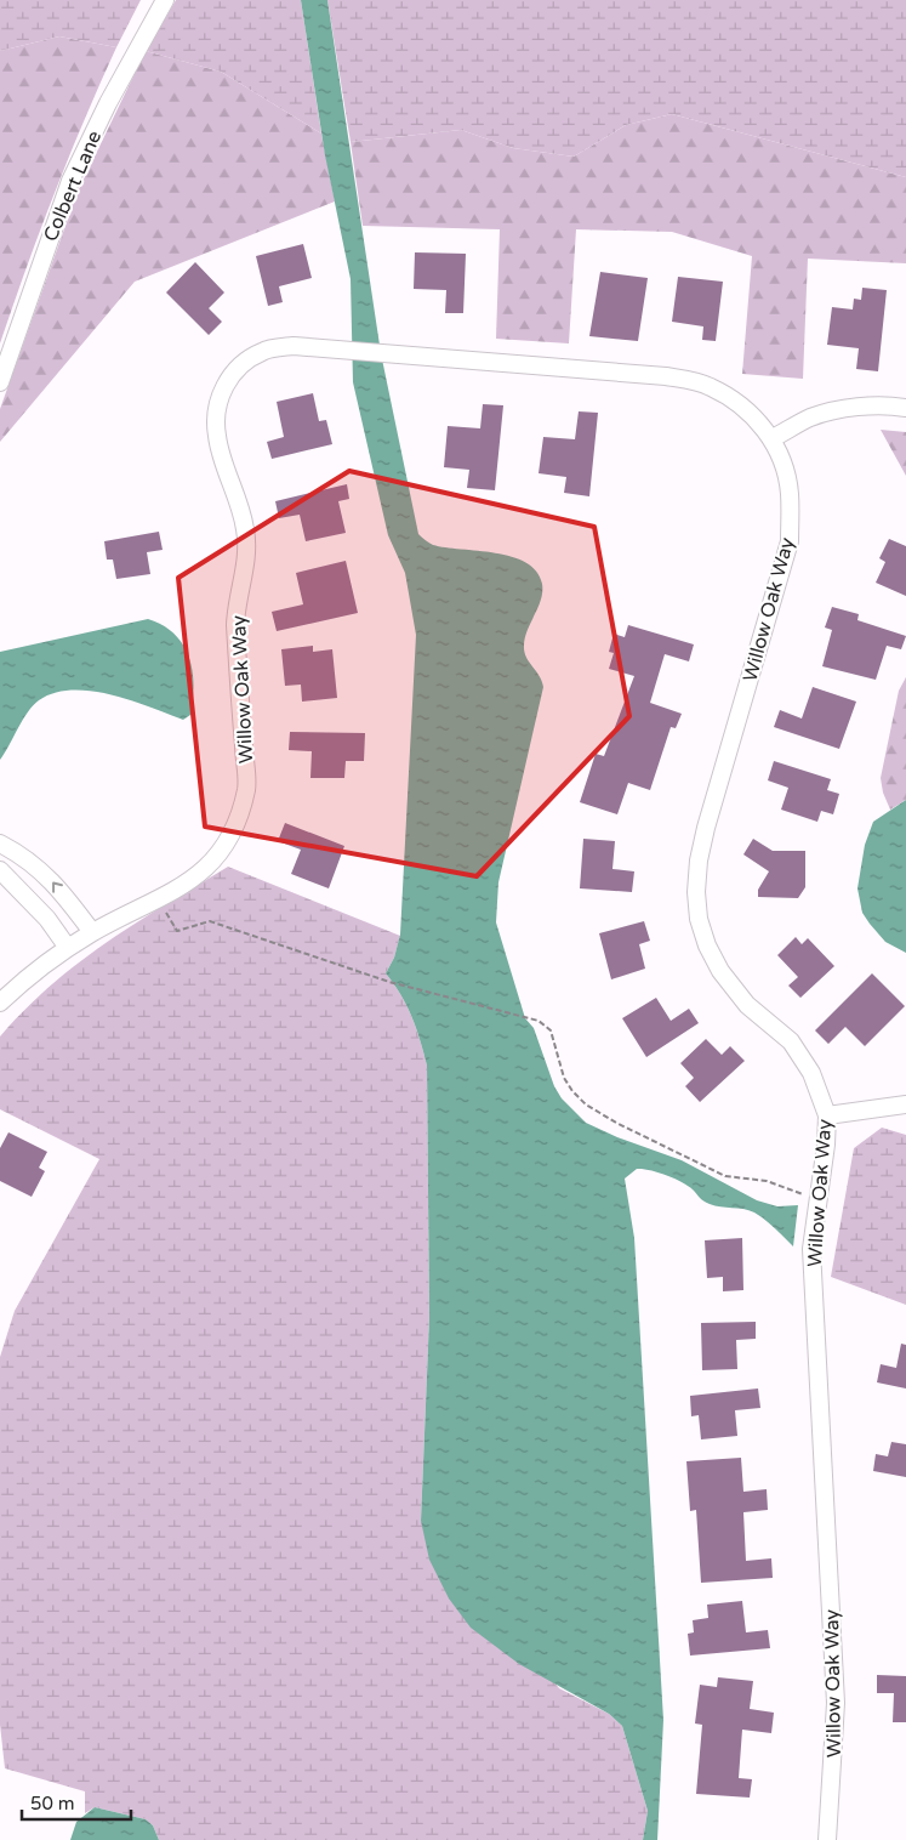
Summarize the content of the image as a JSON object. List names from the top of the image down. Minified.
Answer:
{"streets":{"street":["Colbert Lane","Willow Oak Way"]},"scale_bar":"50 m"}
